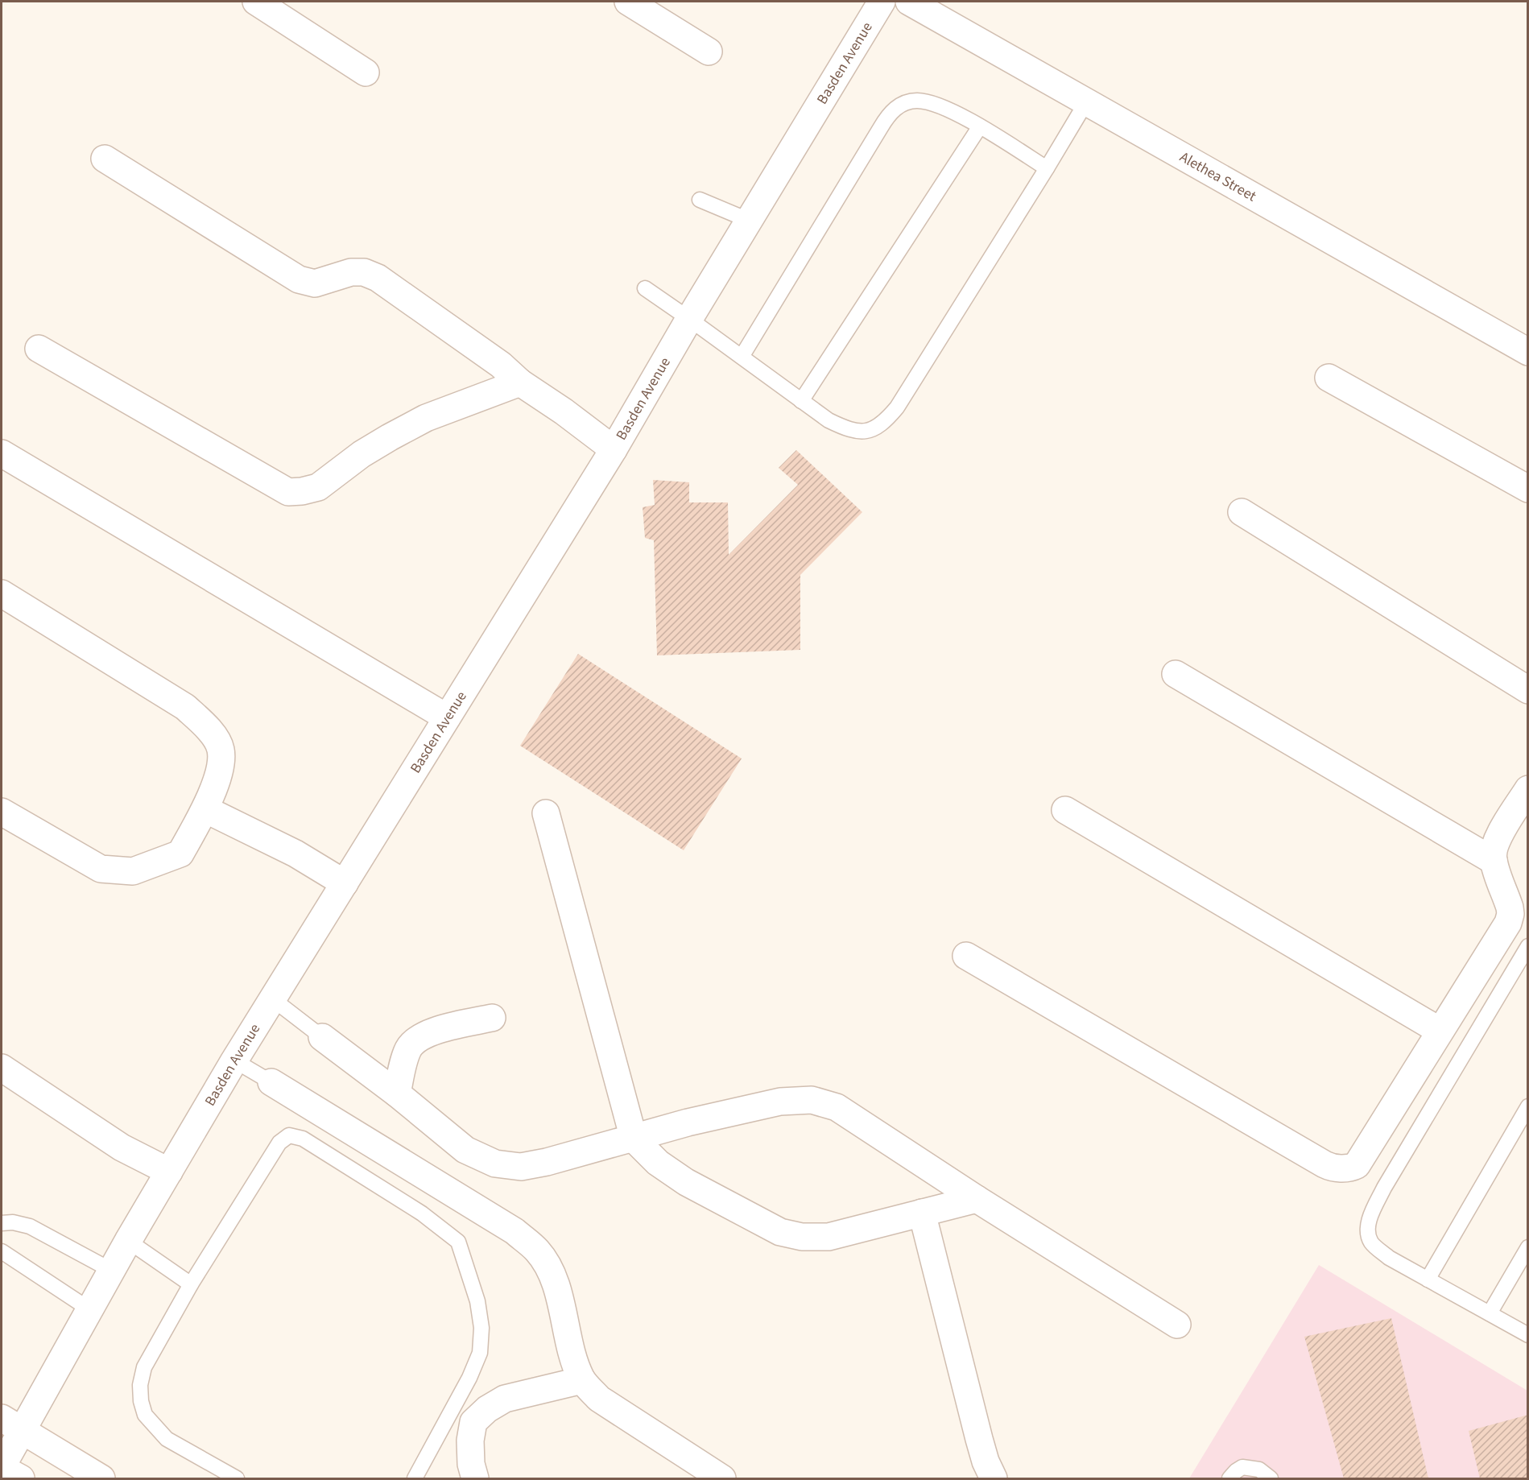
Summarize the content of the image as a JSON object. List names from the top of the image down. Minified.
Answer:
{"streets":{"street":["Basden Avenue","Alethea Street"]}}
